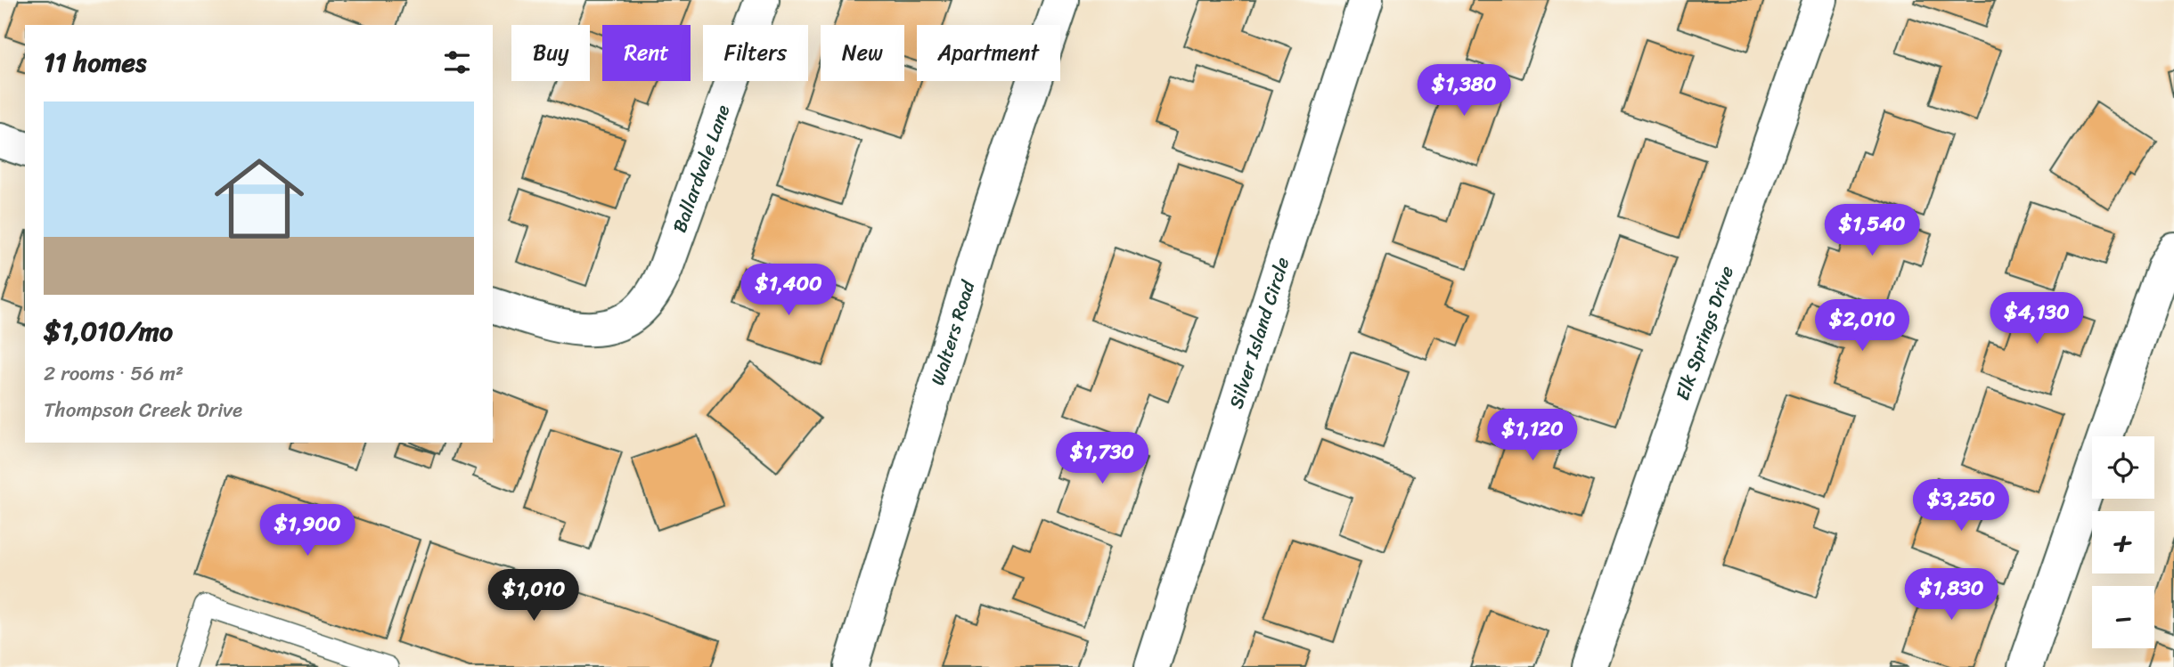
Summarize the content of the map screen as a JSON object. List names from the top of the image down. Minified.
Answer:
{"streets":{"street":["Ballardvale Lane","Walters Road","Silver Island Circle","Elk Springs Drive"]},"page":{"chip":["Buy","Rent","Filters","New","Apartment"],"heading":"11 homes","price":["$1,380","$1,540","$1,400","$4,130","$2,010","$1,120","$1,730","$3,250","$1,900","$1,830","$1,010"],"list":[{"name":"$1,010/mo","note":"2 rooms · 56 m² · Thompson Creek Drive"}],"map_buttons":["+","−"]}}
